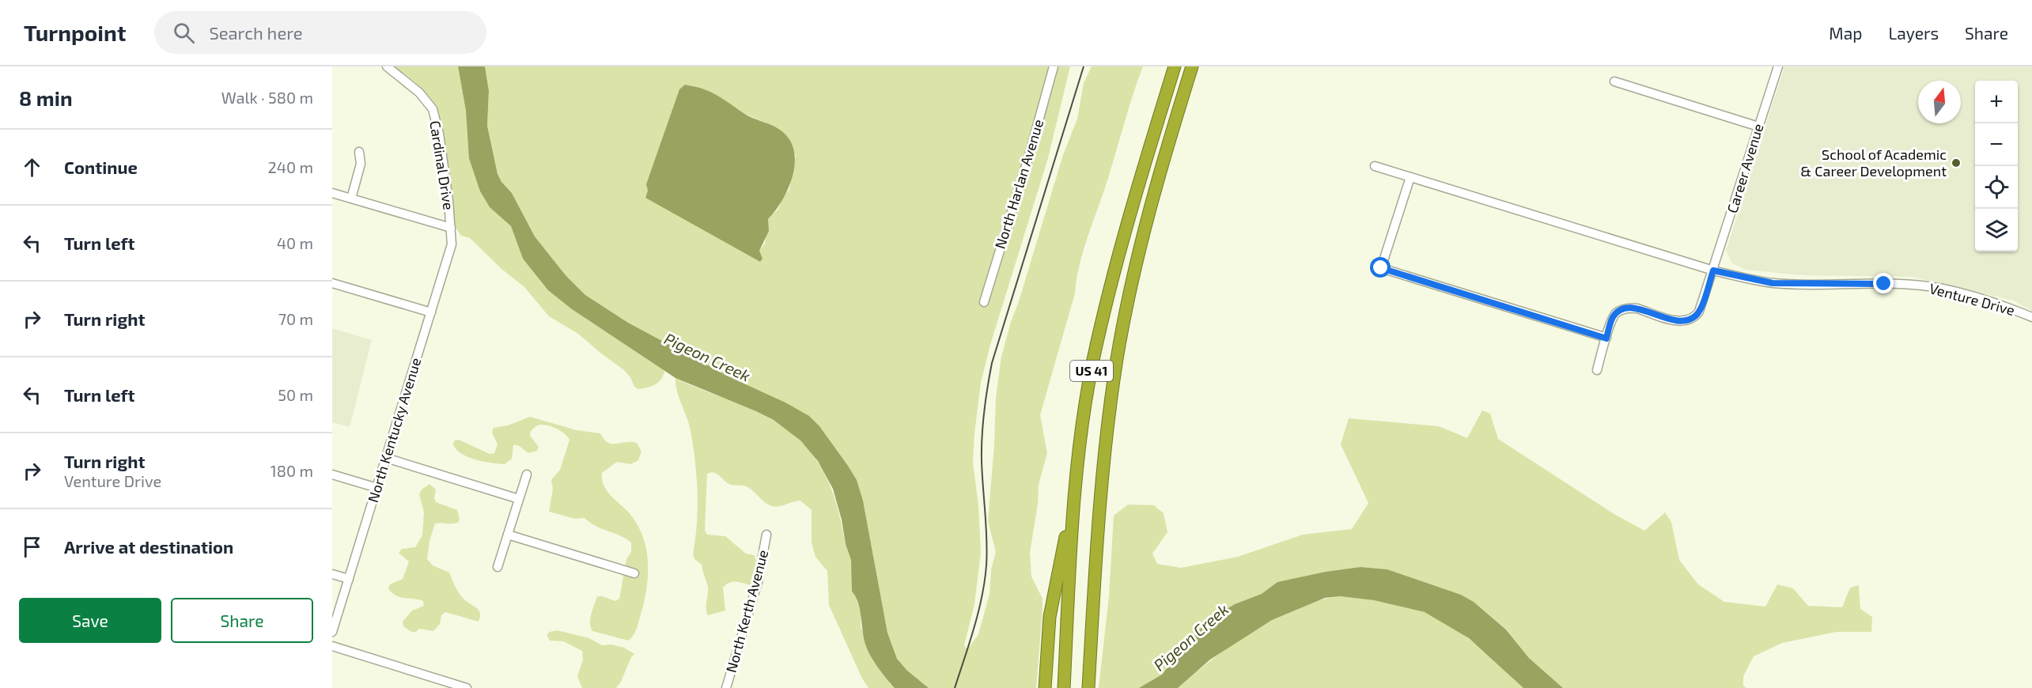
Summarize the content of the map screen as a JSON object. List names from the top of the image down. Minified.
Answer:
{"streets":{"highway":["US 41"],"street":["Cardinal Drive","Career Avenue","North Harlan Avenue","Venture Drive","North Kentucky Avenue","North Kerth Avenue"]},"crossings":[["Cardinal Drive","North Kentucky Avenue"],["Career Avenue","Venture Drive"]],"water":["Pigeon Creek"],"places":["School of Academic & Career Development"],"north":"top","page":{"header":"Turnpoint","search":"Search here","nav":["Map","Layers","Share"],"heading":["8 min","Walk · 580 m"],"map_buttons":["+","−"],"list":[["Continue","240 m"],["Turn left","40 m"],["Turn right","70 m"],["Turn left","50 m"],["Turn right","Venture Drive","180 m"],"Arrive at destination"],"buttons":["Save","Share"]}}
